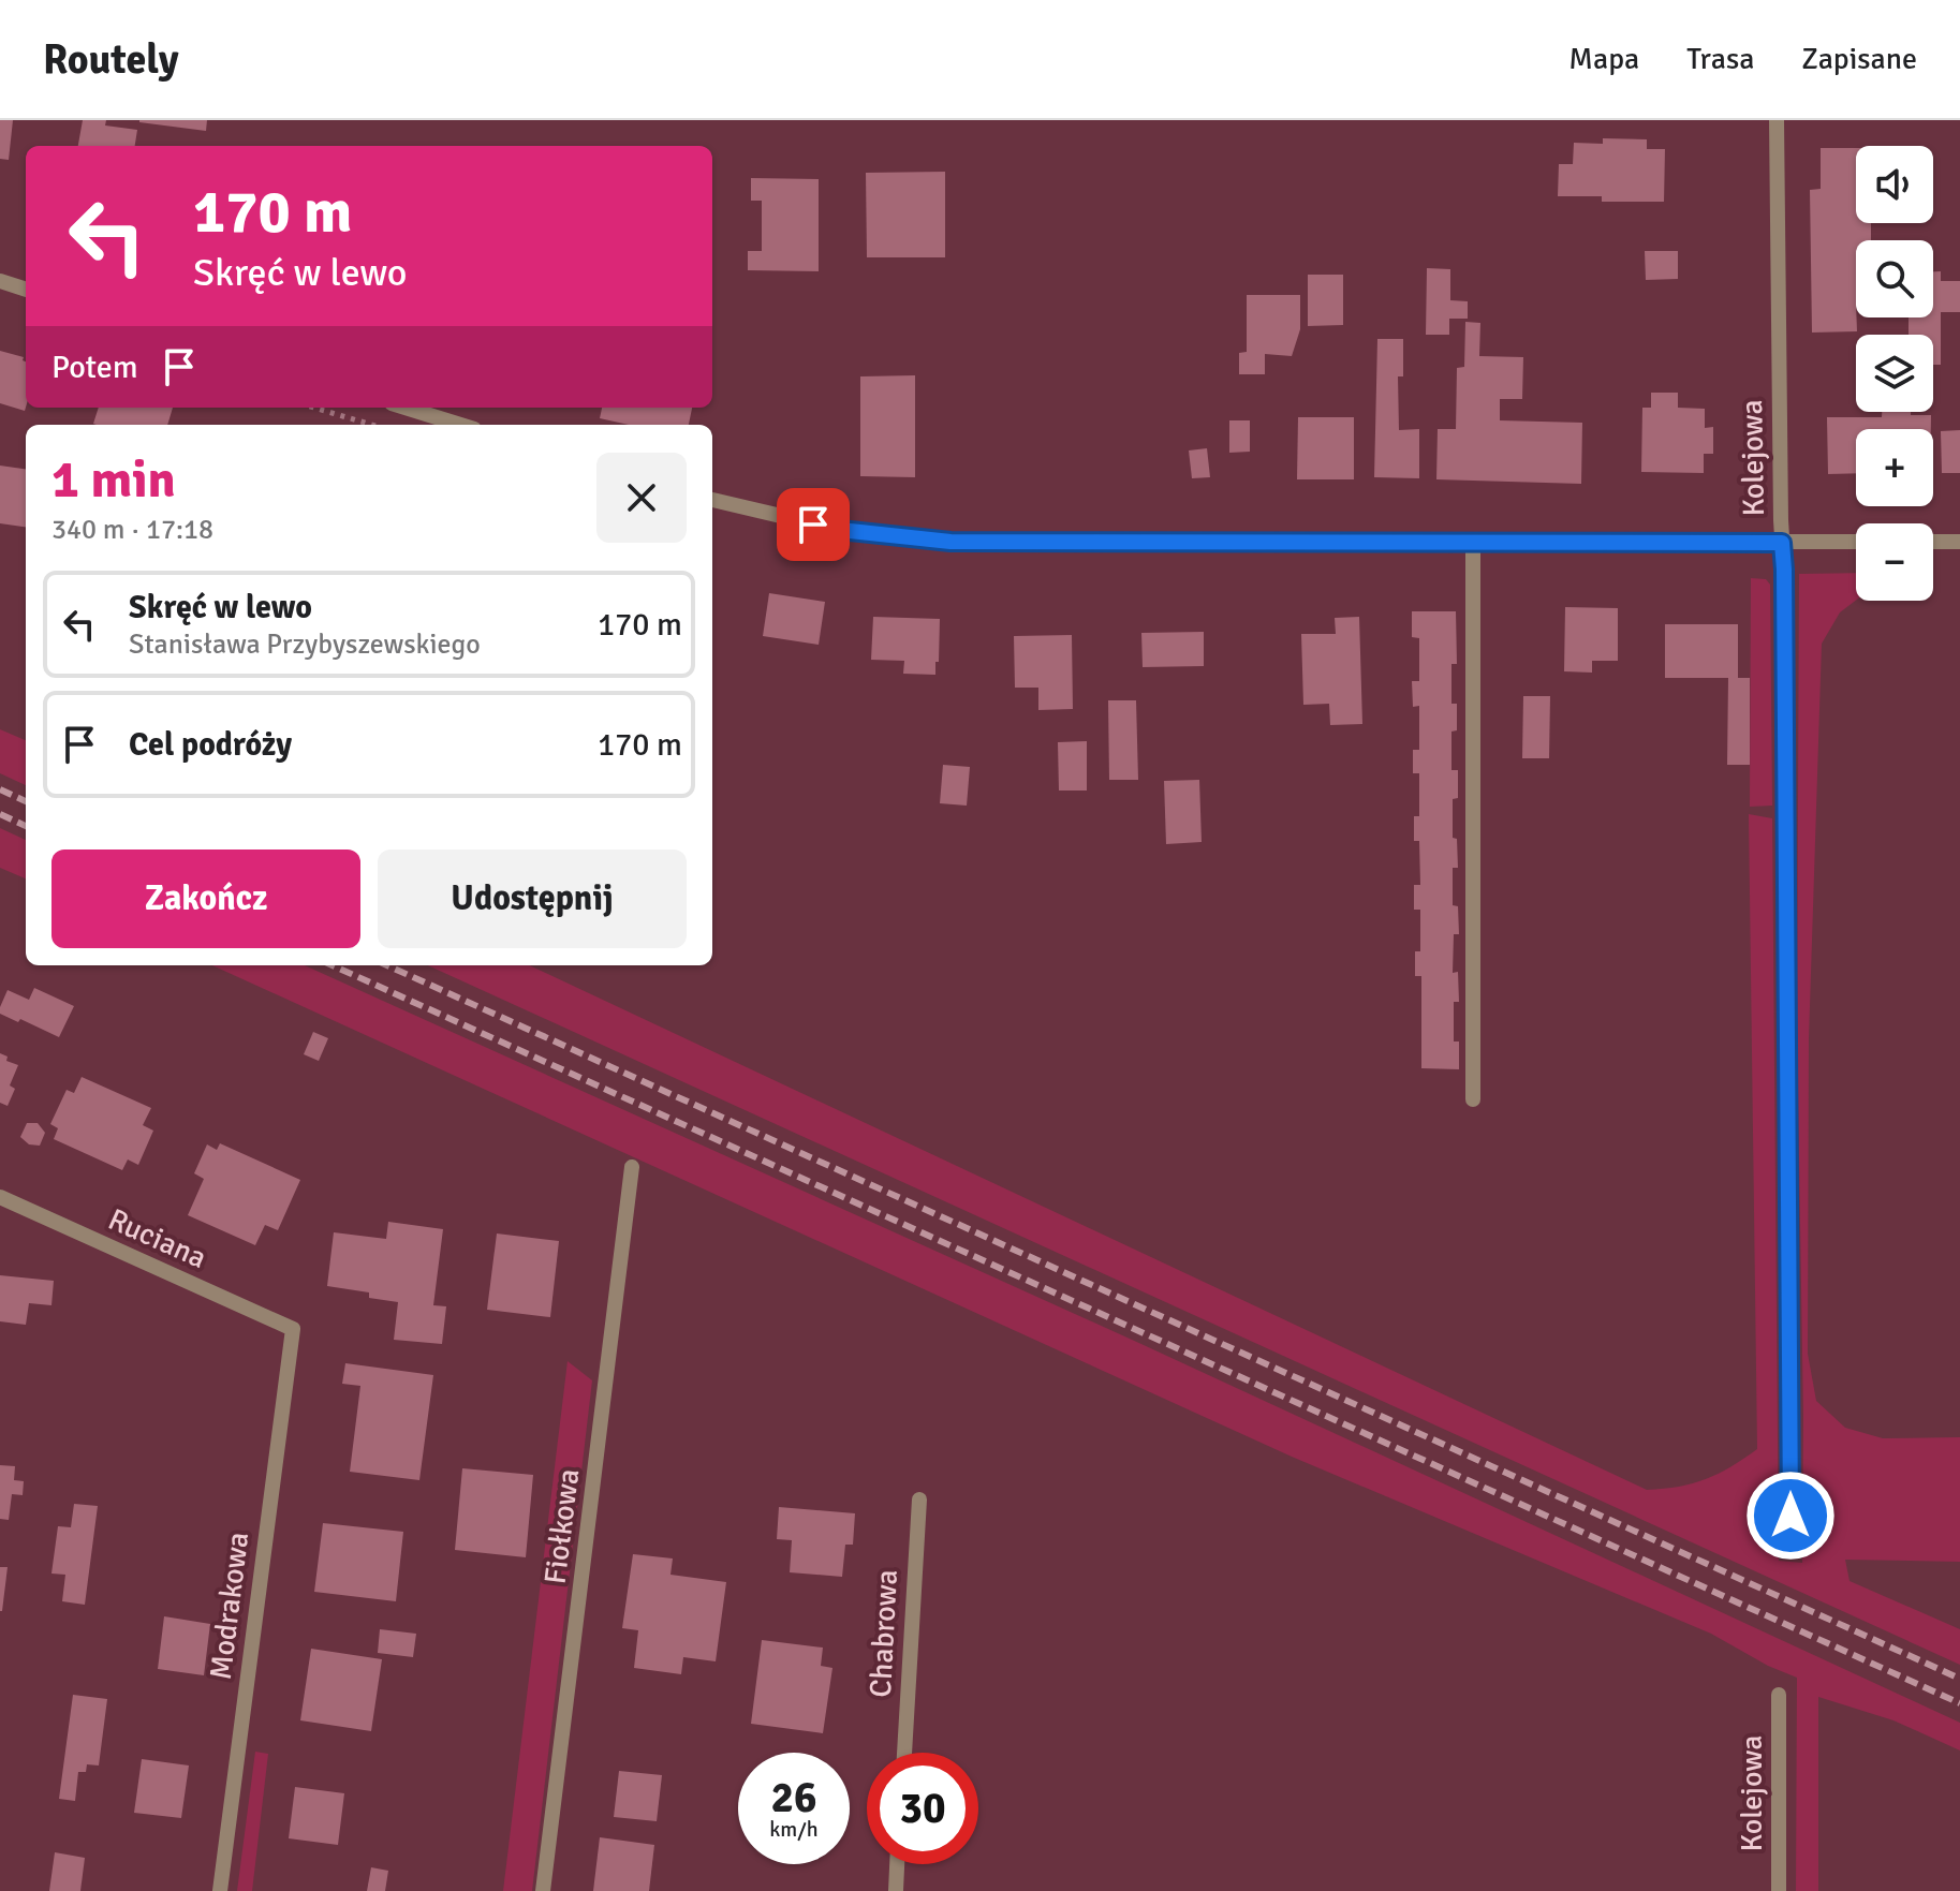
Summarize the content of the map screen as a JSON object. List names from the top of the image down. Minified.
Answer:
{"streets":{"street":["Kolejowa","Ruciana","Fiołkowa","Modrakowa","Chabrowa"]},"crossings":[["Ruciana","Modrakowa"]],"page":{"header":"Routely","nav":["Mapa","Trasa","Zapisane"],"map_buttons":["+","−"],"turn":["170 m","Skręć w lewo"],"then":"Potem","heading":["1 min","340 m · 17:18"],"list":[{"name":"Skręć w lewo","note":"Stanisława Przybyszewskiego","value":"170 m"},{"name":"Cel podróży","value":"170 m"}],"buttons":["Zakończ","Udostępnij"],"speed":"26 km/h","limit":"30"}}
